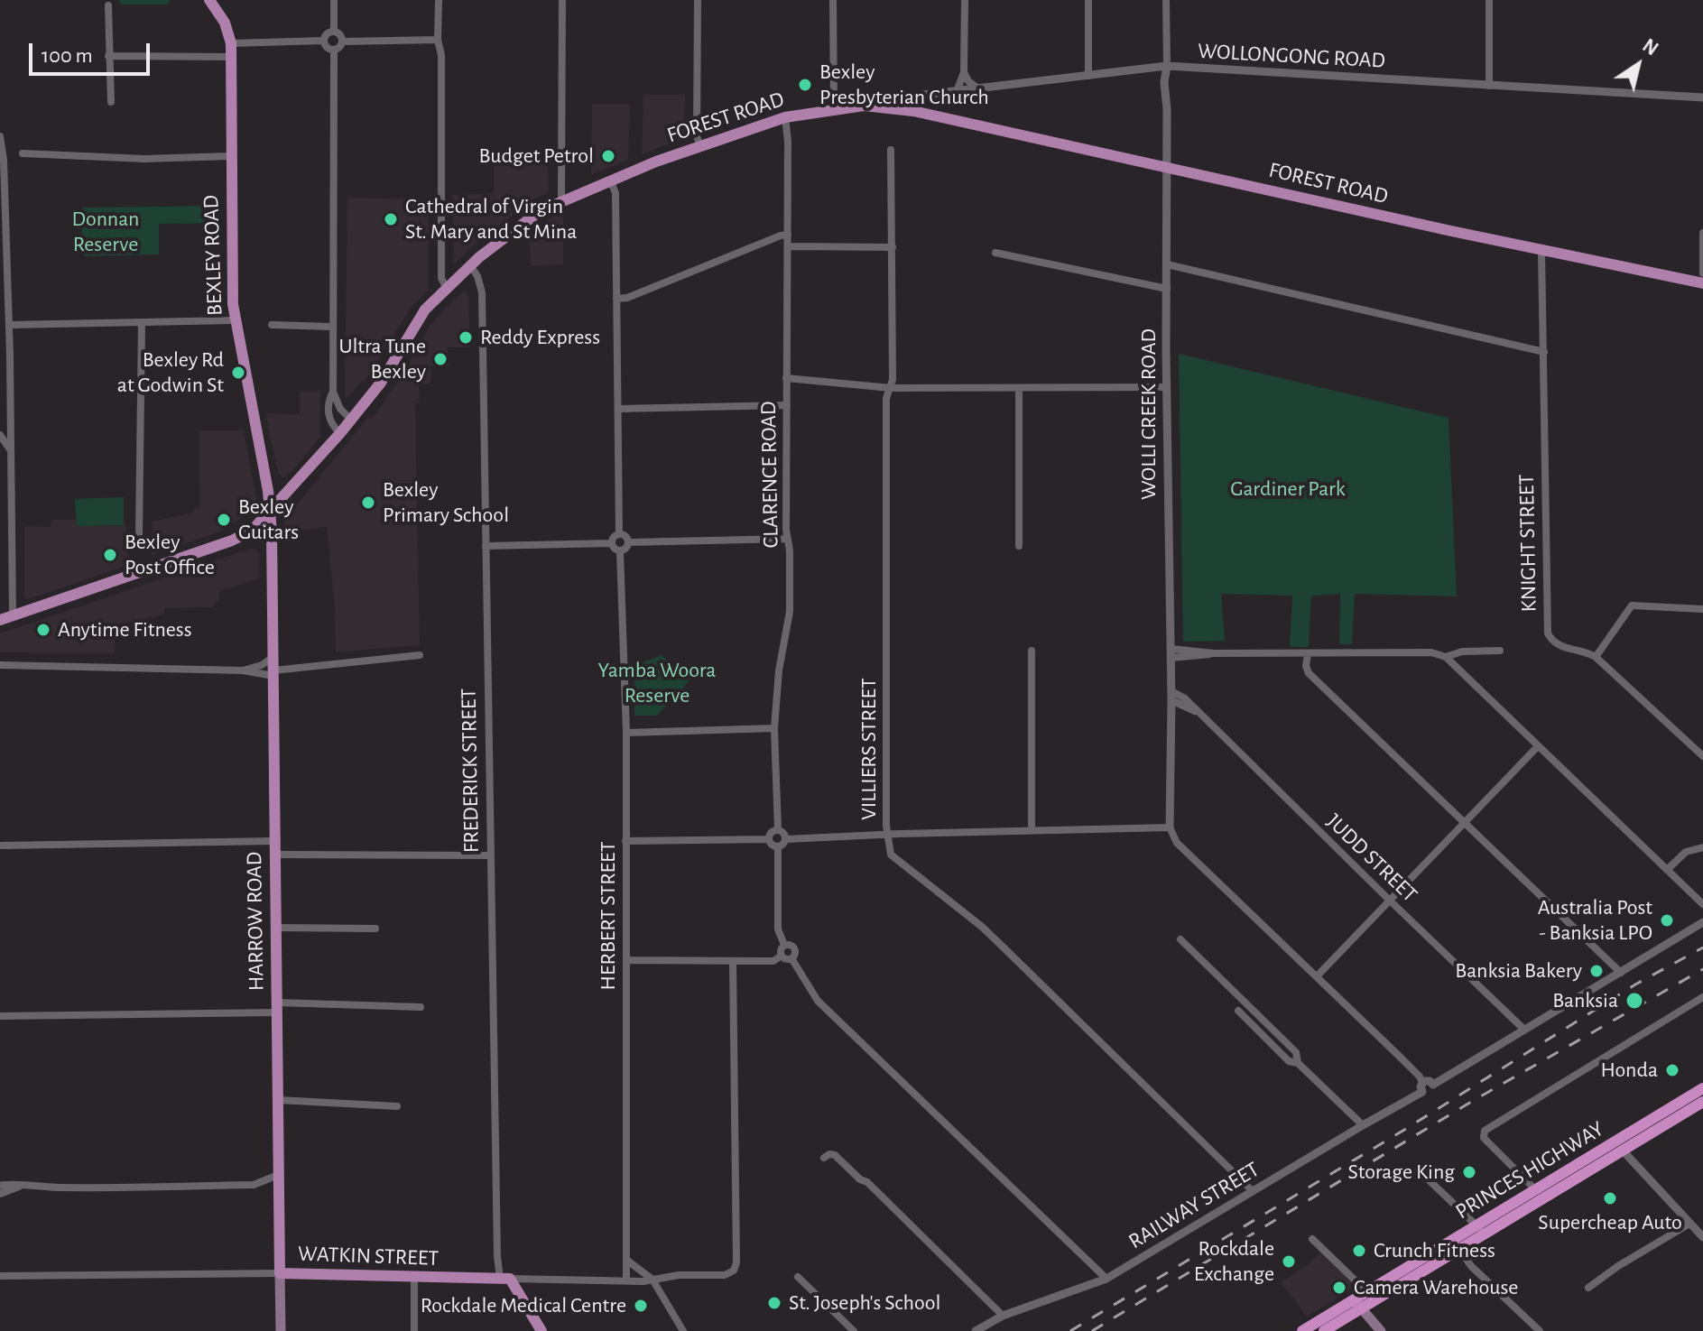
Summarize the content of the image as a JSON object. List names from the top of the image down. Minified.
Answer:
{"streets":{"highway":["PRINCES HIGHWAY"],"main road":["FOREST ROAD","BEXLEY ROAD","FREDERICK STREET","HARROW ROAD","WATKIN STREET"],"street":["WOLLONGONG ROAD","WOLLI CREEK ROAD","CLARENCE ROAD","KNIGHT STREET","VILLIERS STREET","JUDD STREET","HERBERT STREET","RAILWAY STREET"]},"crossings":[["WOLLONGONG ROAD","FOREST ROAD"],["WOLLONGONG ROAD","WOLLI CREEK ROAD"],["FOREST ROAD","BEXLEY ROAD"],["FOREST ROAD","WOLLI CREEK ROAD"],["FOREST ROAD","CLARENCE ROAD"],["FOREST ROAD","KNIGHT STREET"],["FOREST ROAD","FREDERICK STREET"],["FOREST ROAD","HARROW ROAD"],["BEXLEY ROAD","HARROW ROAD"],["WOLLI CREEK ROAD","JUDD STREET"],["VILLIERS STREET","RAILWAY STREET"],["FREDERICK STREET","WATKIN STREET"],["JUDD STREET","RAILWAY STREET"],["HERBERT STREET","WATKIN STREET"],["HARROW ROAD","WATKIN STREET"]],"parks":["Donnan Reserve","Gardiner Park","Yamba Woora Reserve"],"places":["Bexley Presbyterian Church","Budget Petrol","Cathedral of Virgin St. Mary and St Mina","Reddy Express","Ultra Tune Bexley","Bexley Rd at Godwin St","Bexley Primary School","Bexley Guitars","Bexley Post Office","Anytime Fitness","Australia Post - Banksia LPO","Banksia Bakery","Banksia","Honda","Storage King","Supercheap Auto","Crunch Fitness","Rockdale Exchange","Camera Warehouse","St. Joseph's School","Rockdale Medical Centre"],"scale_bar":"100 m","north":"top right"}
